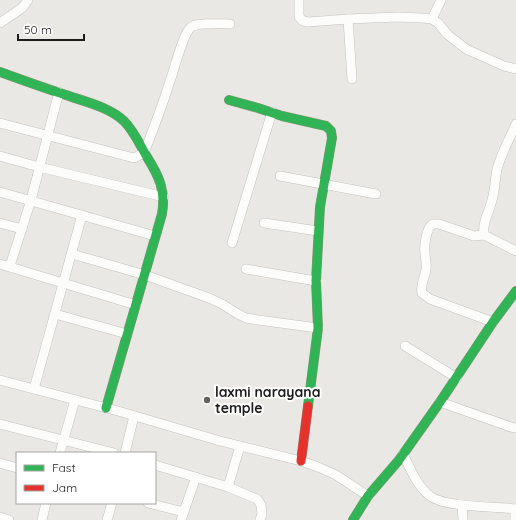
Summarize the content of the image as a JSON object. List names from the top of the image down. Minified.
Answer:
{"places":["laxmi narayana temple"],"legend":["Fast","Jam"],"scale_bar":"50 m"}
